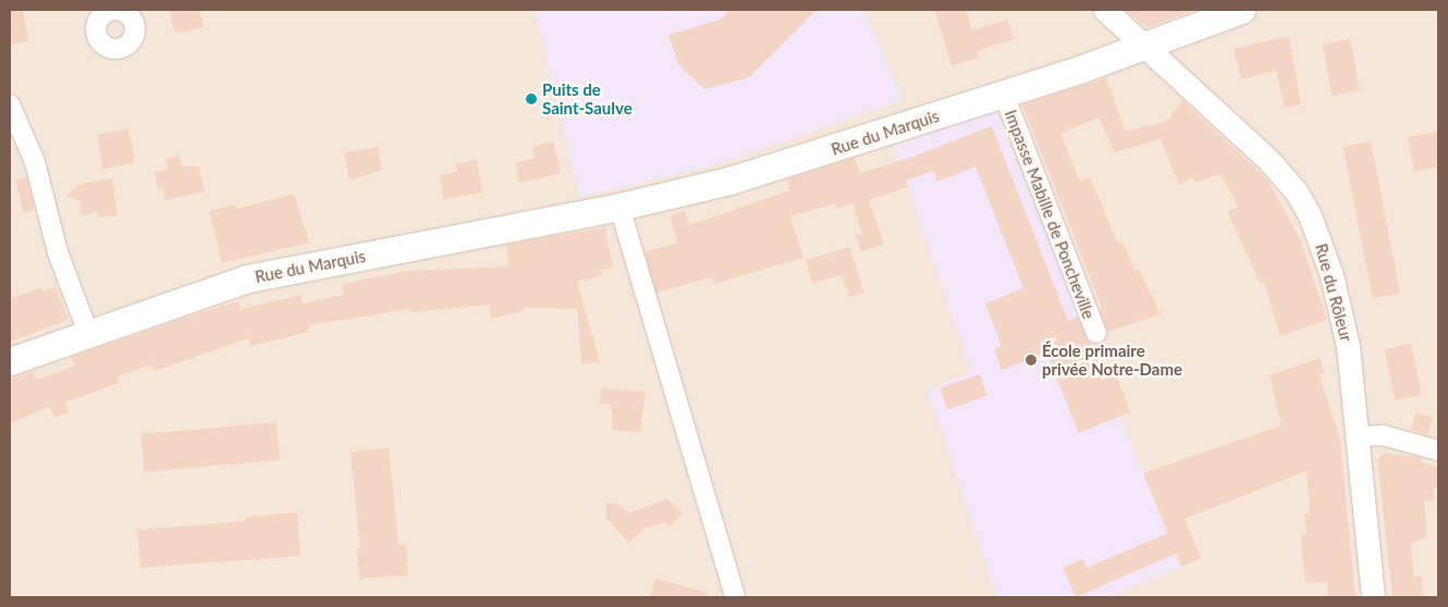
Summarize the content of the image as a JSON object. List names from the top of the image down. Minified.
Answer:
{"streets":{"main road":["Rue du Marquis"],"street":["Impasse Mabille de Poncheville","Rue du Rôleur"]},"crossings":[["Rue du Marquis","Impasse Mabille de Poncheville"],["Rue du Marquis","Rue du Rôleur"]],"places":["Puits de Saint-Saulve","École primaire privée Notre-Dame"]}
